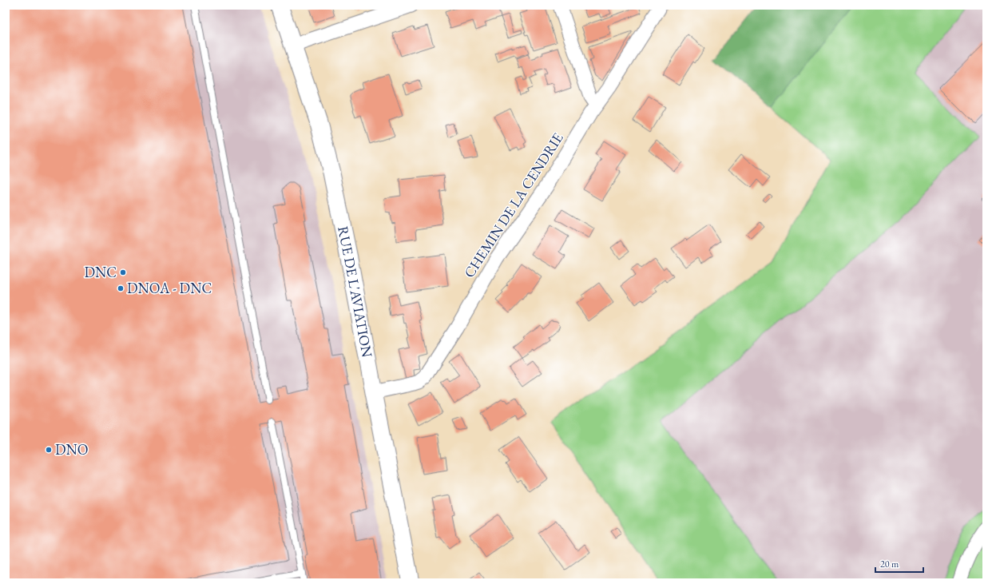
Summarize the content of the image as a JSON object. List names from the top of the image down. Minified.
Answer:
{"streets":{"street":["CHEMIN DE LA CENDRIE","RUE DE L'AVIATION"]},"crossings":[["CHEMIN DE LA CENDRIE","RUE DE L'AVIATION"]],"places":["DNC","DNOA - DNC","DNO"],"scale_bar":"20 m"}
